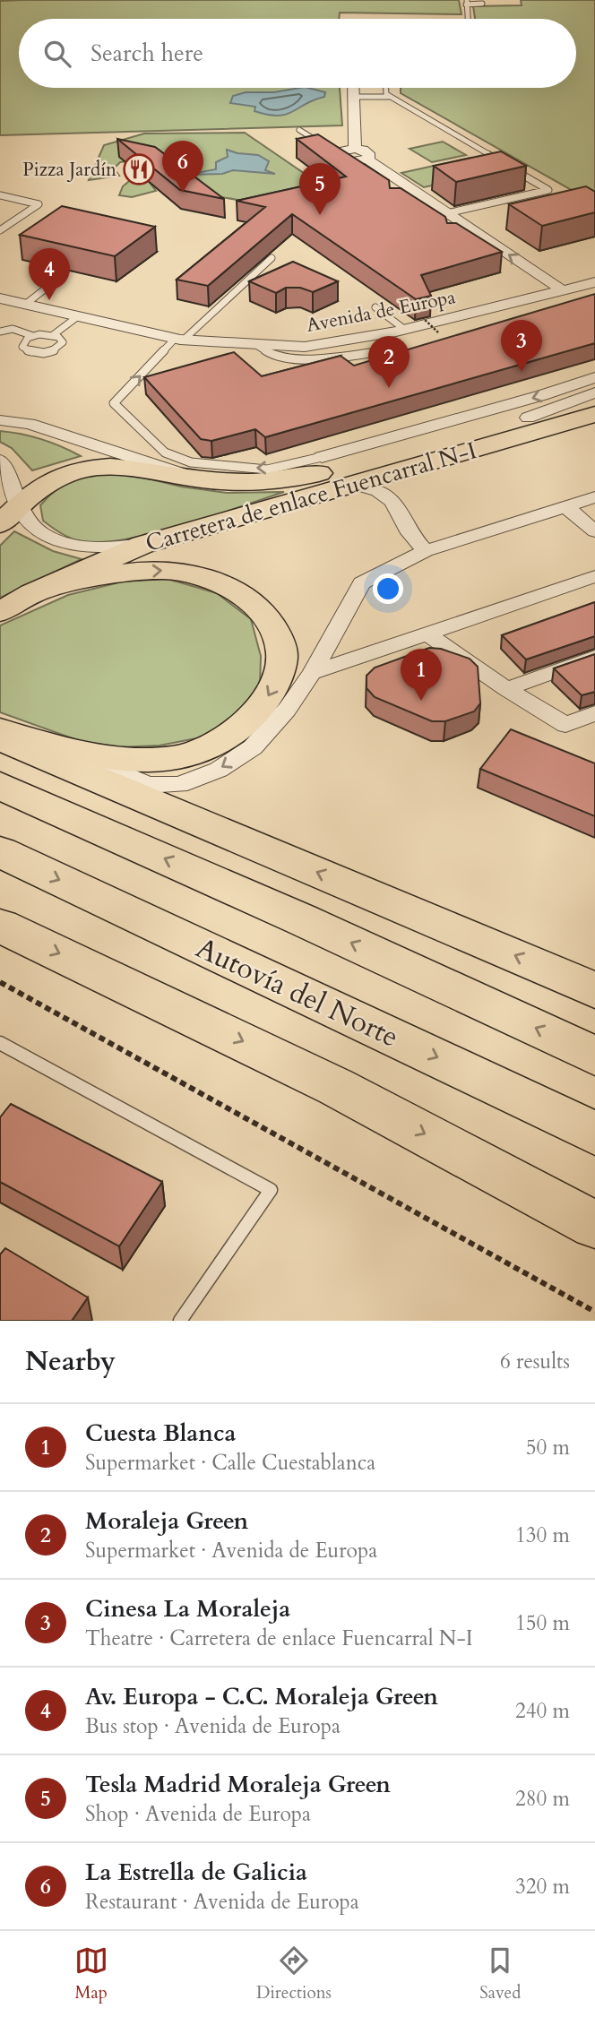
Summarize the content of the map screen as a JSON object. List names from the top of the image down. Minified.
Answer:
{"streets":{"highway":["Autovía del Norte"],"main road":["Carretera de enlace Fuencarral N-I"],"street":["Avenida de Europa"]},"places":{"restaurant":["Pizza Jardín"]},"page":{"search":"Search here","pins":["6","5","4","3","2","1"],"heading":["Nearby","6 results"],"list":[{"mark":"1","name":"Cuesta Blanca","note":"Supermarket · Calle Cuestablanca","value":"50 m"},{"mark":"2","name":"Moraleja Green","note":"Supermarket · Avenida de Europa","value":"130 m"},{"mark":"3","name":"Cinesa La Moraleja","note":"Theatre · Carretera de enlace Fuencarral N-I","value":"150 m"},{"mark":"4","name":"Av. Europa - C.C. Moraleja Green","note":"Bus stop · Avenida de Europa","value":"240 m"},{"mark":"5","name":"Tesla Madrid Moraleja Green","note":"Shop · Avenida de Europa","value":"280 m"},{"mark":"6","name":"La Estrella de Galicia","note":"Restaurant · Avenida de Europa","value":"320 m"}],"nav":["Map","Directions","Saved"]}}
